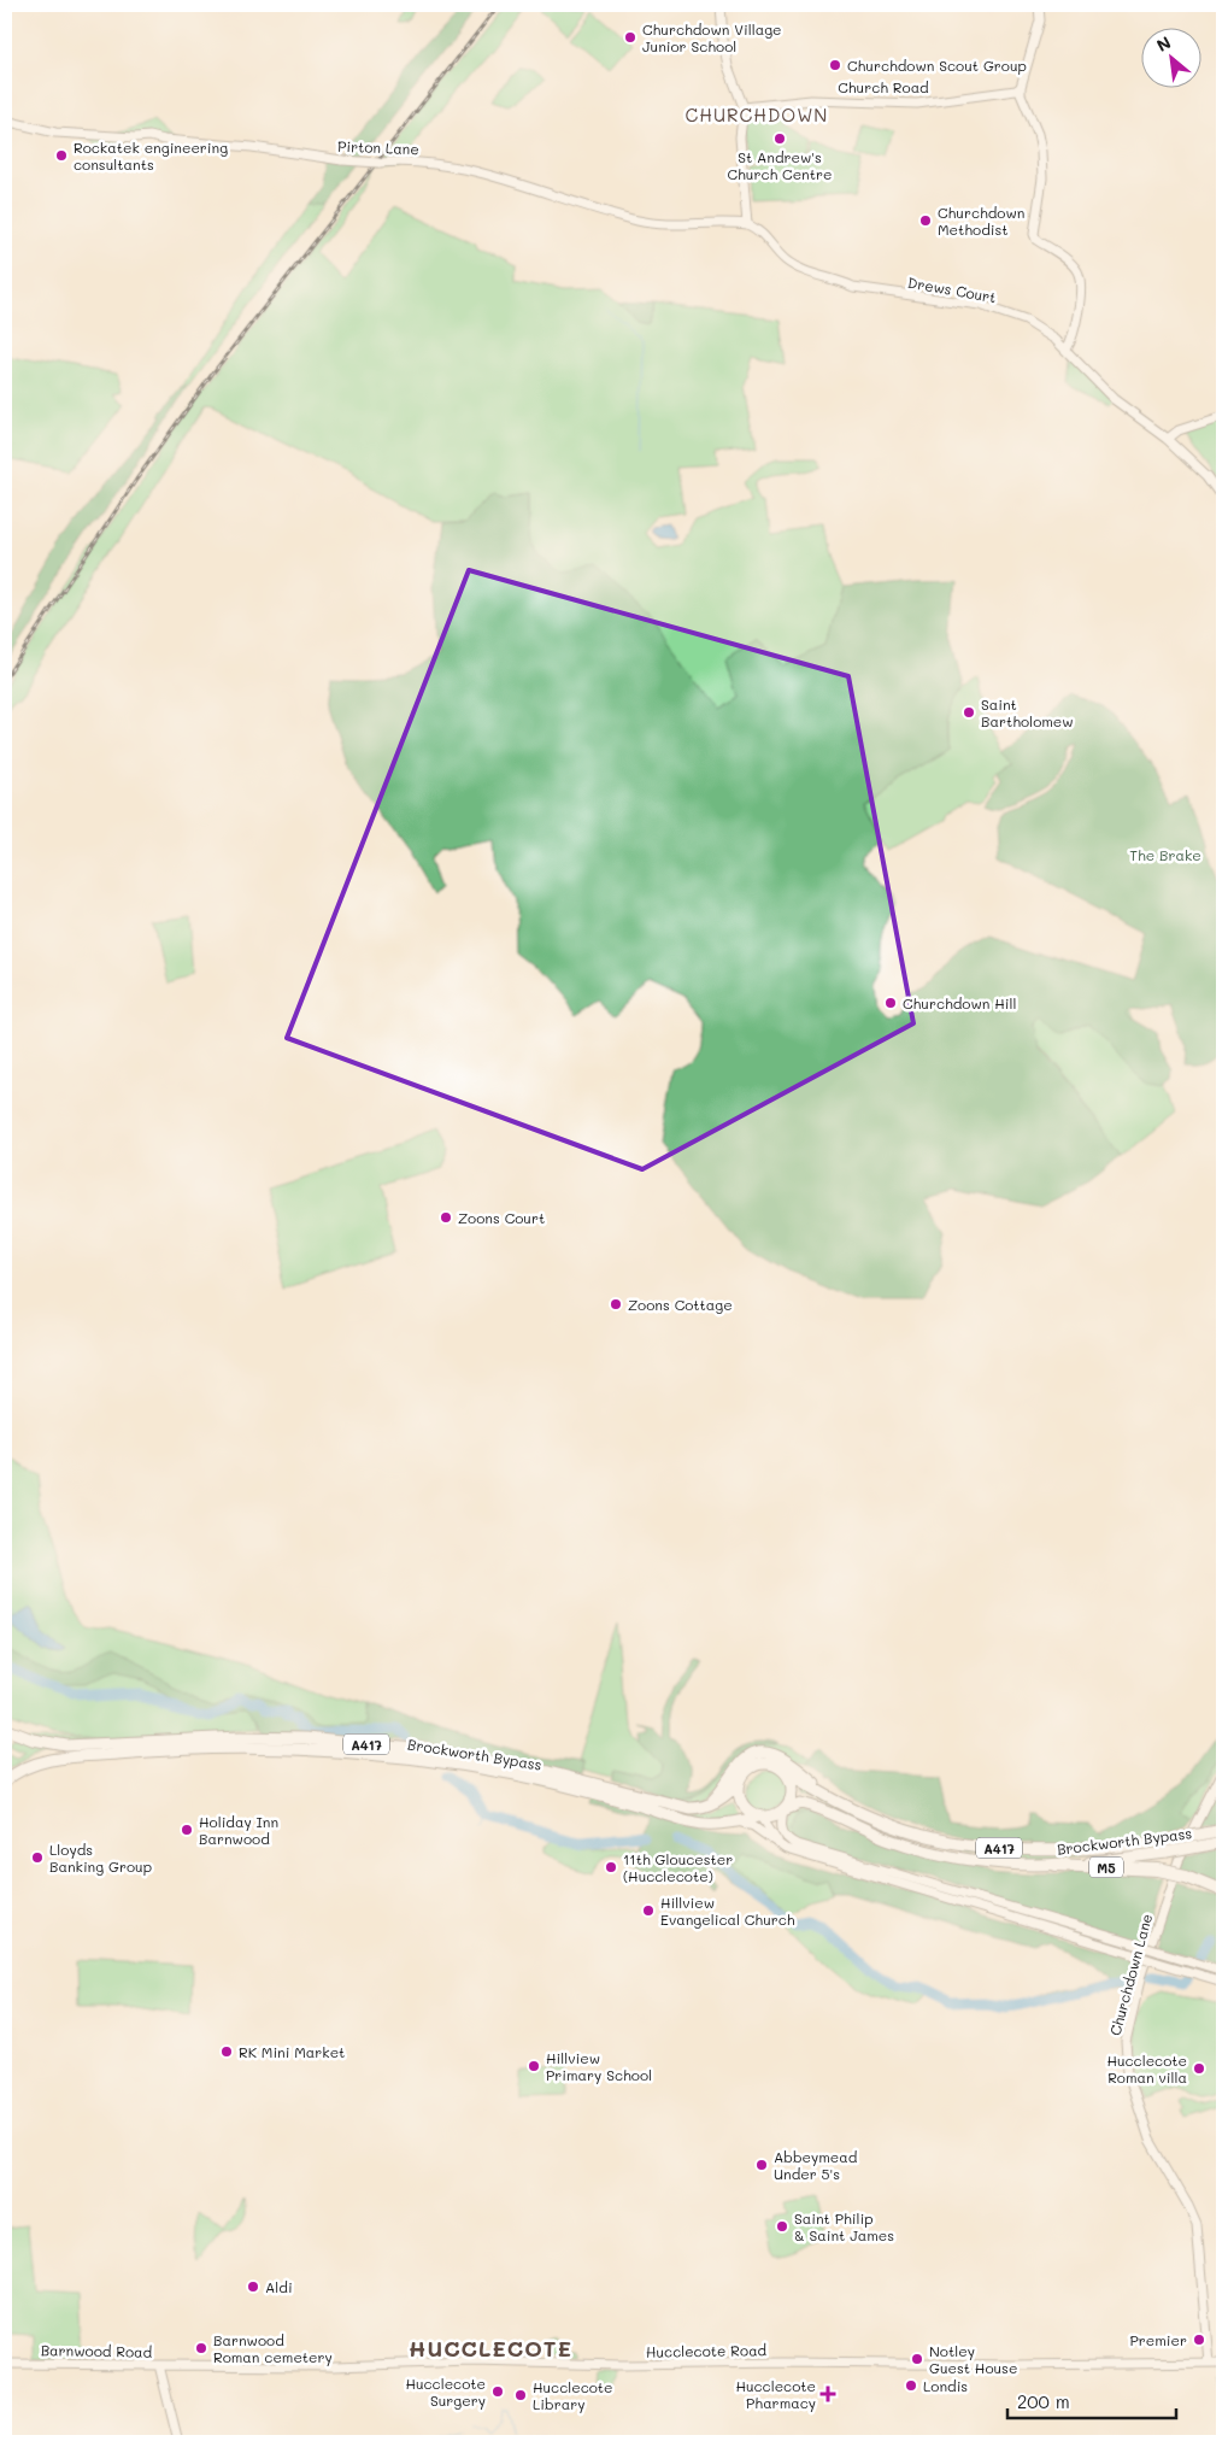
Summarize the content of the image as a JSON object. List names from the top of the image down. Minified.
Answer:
{"streets":{"highway":["A417","Brockworth Bypass","M5"],"street":["Church Road","Pirton Lane","Drews Court","Churchdown Lane","Barnwood Road","Hucclecote Road"]},"crossings":[["Pirton Lane","Drews Court"],["A417","Brockworth Bypass"],["Brockworth Bypass","M5"],["Churchdown Lane","Hucclecote Road"],["Barnwood Road","Hucclecote Road"]],"districts":["CHURCHDOWN","HUCCLECOTE"],"parks":["The Brake"],"places":{"other":["Churchdown Village Junior School","Churchdown Scout Group","St Andrew's Church Centre","Rockatek engineering consultants","Churchdown Methodist","Saint Bartholomew","Churchdown Hill","Zoons Court","Zoons Cottage","Holiday Inn Barnwood","Lloyds Banking Group","11th Gloucester (Hucclecote)","Hillview Evangelical Church","RK Mini Market","Hillview Primary School","Hucclecote Roman villa","Abbeymead Under 5's","Saint Philip & Saint James","Aldi","Premier","Barnwood Roman cemetery","Notley Guest House","Londis","Hucclecote Surgery","Hucclecote Library"],"health":["Hucclecote Pharmacy"]},"scale_bar":"200 m","north":"top left"}
